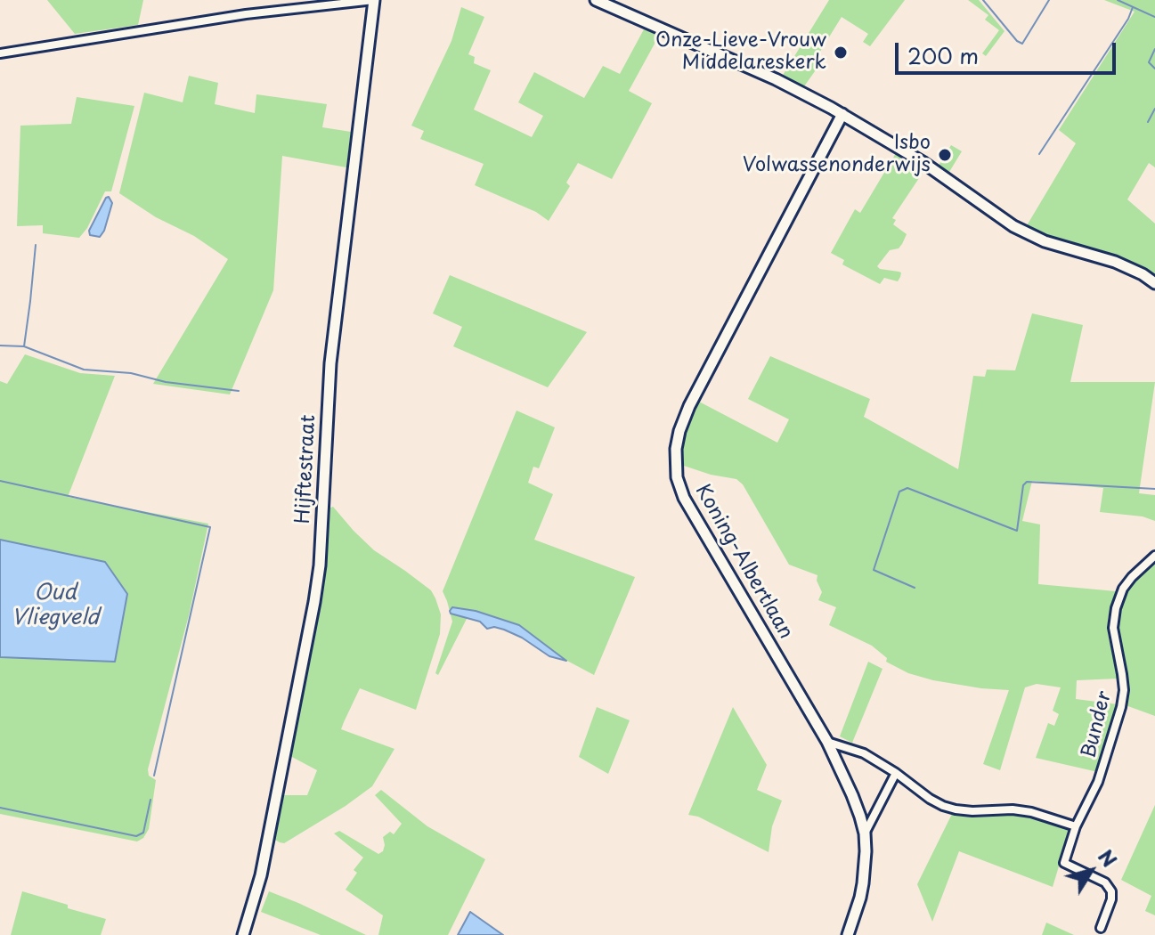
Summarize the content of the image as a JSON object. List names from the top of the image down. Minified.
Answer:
{"streets":{"street":["Hijftestraat","Koning-Albertlaan","Bunder"]},"water":["Oud Vliegveld"],"places":["Onze-Lieve-Vrouw Middelareskerk","Isbo Volwassenonderwijs"],"scale_bar":"200 m","north":"top right"}
